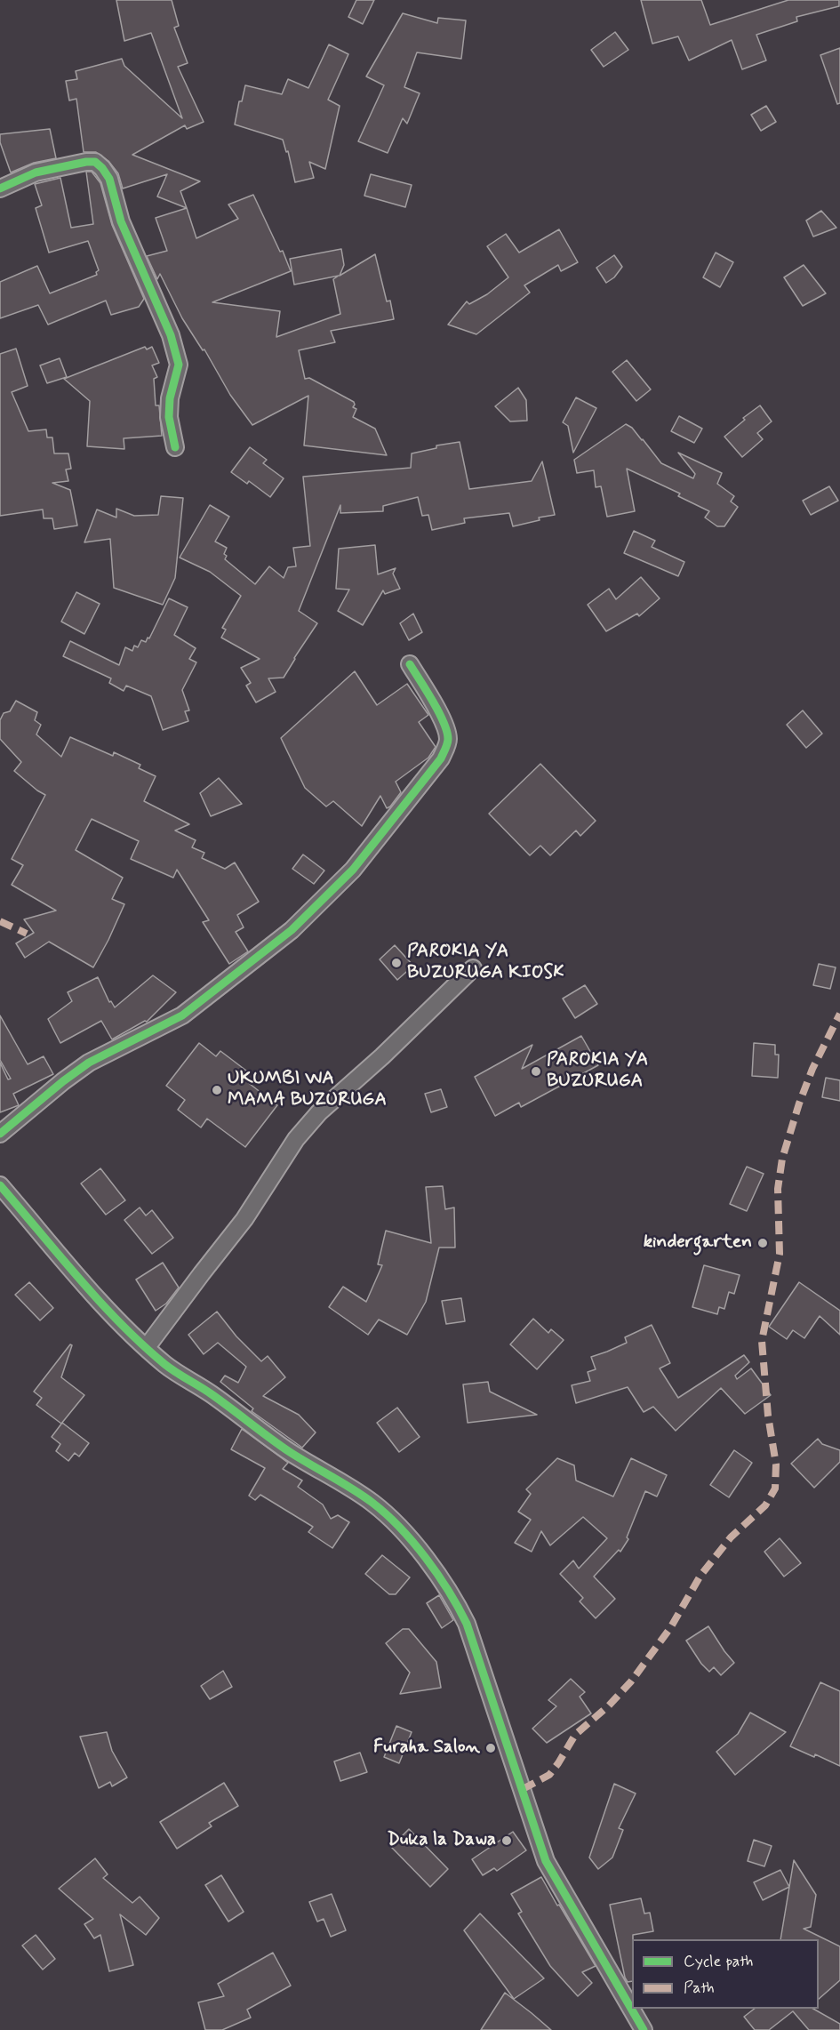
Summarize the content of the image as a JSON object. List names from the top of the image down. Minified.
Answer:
{"places":["PAROKIA YA BUZURUGA KIOSK","PAROKIA YA BUZURUGA","UKUMBI WA MAMA BUZURUGA","kindergarten","Furaha Salon","Duka la Dawa"],"legend":["Cycle path","Path"]}
